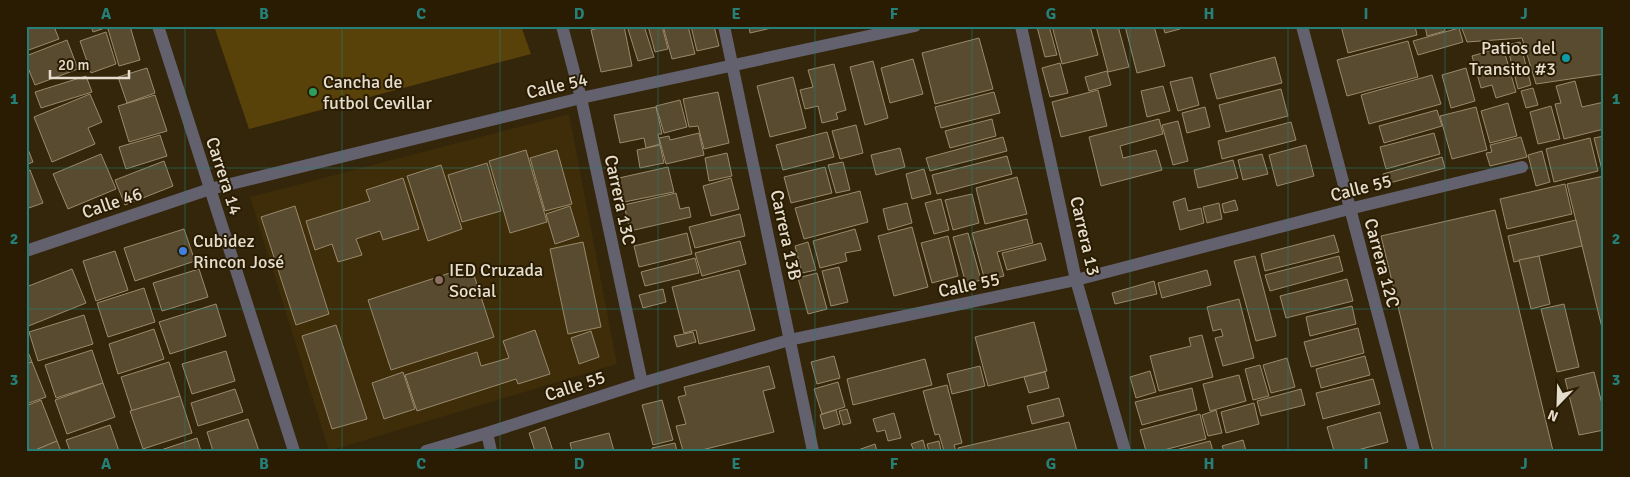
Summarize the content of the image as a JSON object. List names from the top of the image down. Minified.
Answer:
{"streets":{"street":["Calle 54","Carrera 14","Calle 55","Carrera 13C","Calle 46","Carrera 13B","Carrera 13","Carrera 12C"]},"crossings":[["Calle 54","Carrera 14"],["Calle 54","Carrera 13C"],["Calle 54","Calle 46"],["Calle 54","Carrera 13B"],["Carrera 14","Calle 46"],["Calle 55","Carrera 13C"],["Calle 55","Carrera 13B"],["Calle 55","Carrera 13"],["Calle 55","Carrera 12C"]],"places":["Patios del Transito #3","Cancha de futbol Cevillar","Cubidez Rincon José","IED Cruzada Social"],"scale_bar":"20 m","north":"bottom left","grid":{"columns":["A","B","C","D","E","F","G","H","I","J"],"rows":["1","2","3"]}}
